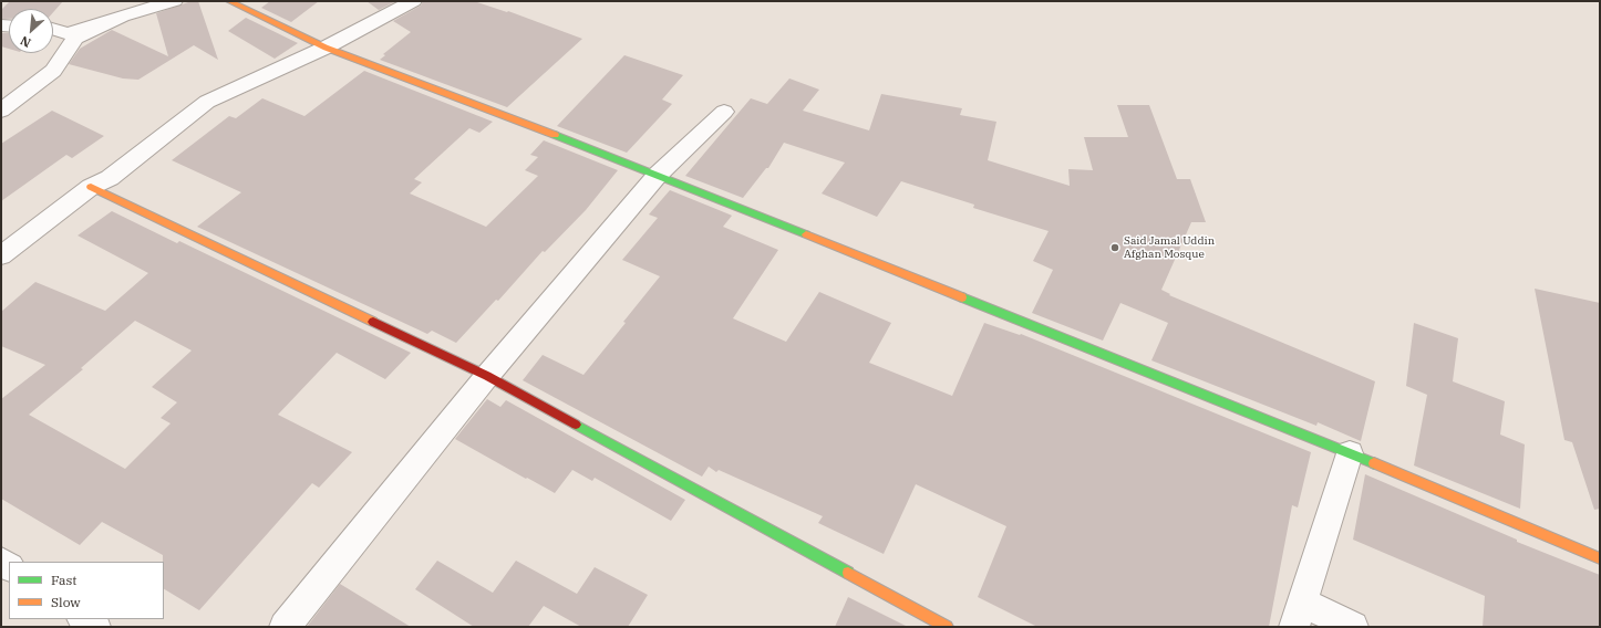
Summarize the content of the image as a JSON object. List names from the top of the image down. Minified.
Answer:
{"places":["Said Jamal Uddin Afghan Mosque"],"legend":["Fast","Slow"],"north":"bottom left"}
